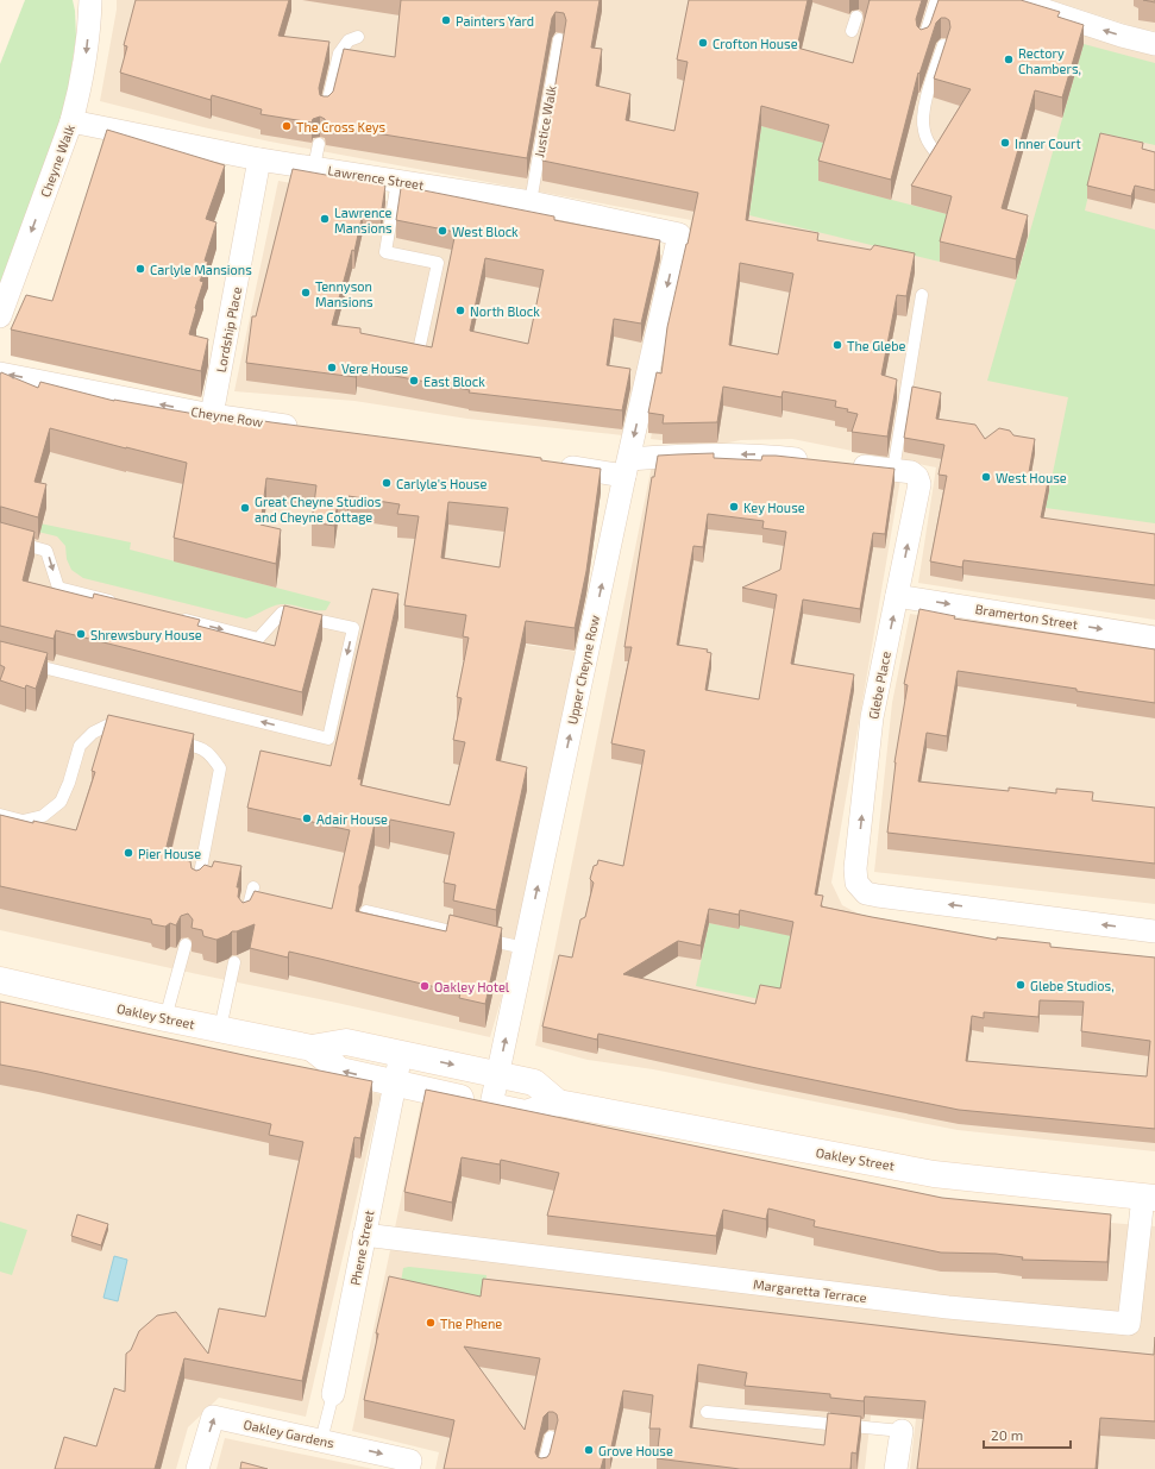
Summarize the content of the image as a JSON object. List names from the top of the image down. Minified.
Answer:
{"streets":{"main road":["Oakley Street"],"street":["Cheyne Walk","Lawrence Street","Lordship Place","Cheyne Row","Bramerton Street","Upper Cheyne Row","Glebe Place","Phene Street","Margaretta Terrace","Oakley Gardens"],"lane":["Justice Walk"]},"crossings":[["Justice Walk","Lawrence Street"],["Cheyne Walk","Lawrence Street"],["Lawrence Street","Lordship Place"],["Lawrence Street","Upper Cheyne Row"],["Lordship Place","Cheyne Row"],["Bramerton Street","Glebe Place"],["Upper Cheyne Row","Oakley Street"],["Oakley Street","Phene Street"],["Oakley Street","Margaretta Terrace"],["Phene Street","Margaretta Terrace"],["Phene Street","Oakley Gardens"]],"one_way":["Cheyne Walk","Cheyne Row","Bramerton Street"],"places":["Painters Yard","Crofton House","Rectory Chambers,","The Cross Keys","Inner Court","Lawrence Mansions","West Block","Carlyle Mansions","Tennyson Mansions","North Block","The Glebe","Vere House","East Block","West House","Carlyle's House","Key House","Great Cheyne Studios and Cheyne Cottage","Shrewsbury House","Adair House","Pier House","Glebe Studios,","Oakley Hotel","The Phene","Grove House"],"scale_bar":"20 m"}
